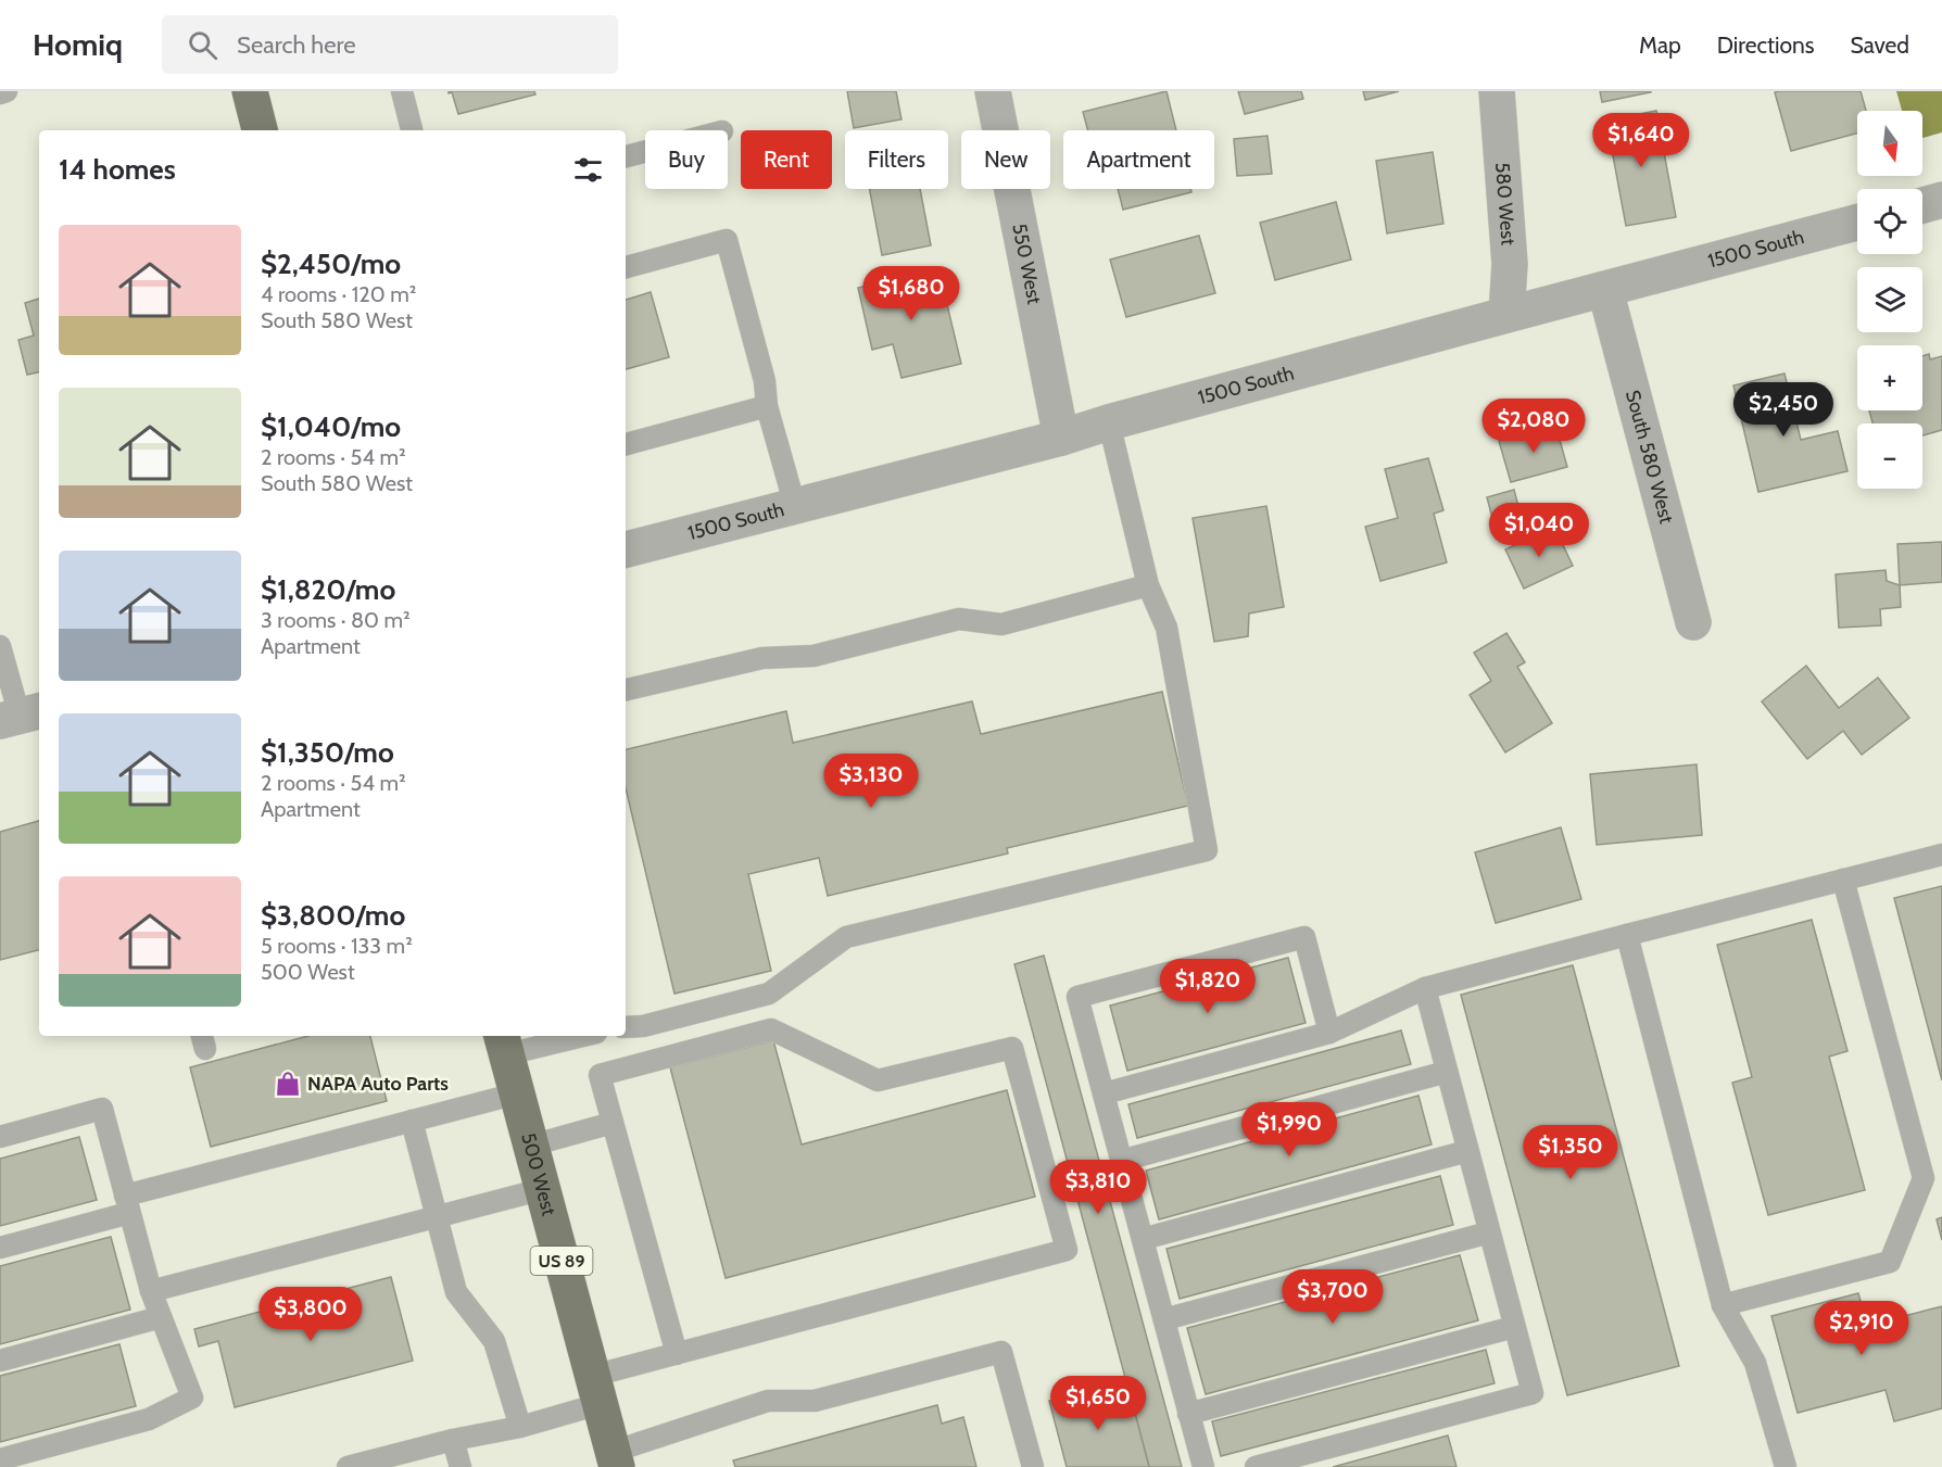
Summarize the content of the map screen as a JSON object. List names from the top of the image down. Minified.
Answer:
{"streets":{"main road":["500 West","US 89"],"street":["580 West","1500 South","550 West","South 580 West"]},"crossings":[["580 West","1500 South"],["1500 South","550 West"],["1500 South","South 580 West"]],"places":{"shop":["NAPA Auto Parts"]},"north":"bottom","page":{"header":"Homiq","search":"Search here","nav":["Map","Directions","Saved"],"map_buttons":["+","−"],"price":["$1,640","$1,680","$2,450","$2,080","$1,040","$3,130","$1,820","$1,990","$1,350","$3,810","$3,700","$3,800","$2,910","$1,650"],"chip":["Buy","Rent","Filters","New","Apartment"],"heading":"14 homes","list":[{"name":"$2,450/mo","note":"4 rooms · 120 m² · South 580 West"},{"name":"$1,040/mo","note":"2 rooms · 54 m² · South 580 West"},{"name":"$1,820/mo","note":"3 rooms · 80 m² · Apartment"},{"name":"$1,350/mo","note":"2 rooms · 54 m² · Apartment"},{"name":"$3,800/mo","note":"5 rooms · 133 m² · 500 West"}]}}
